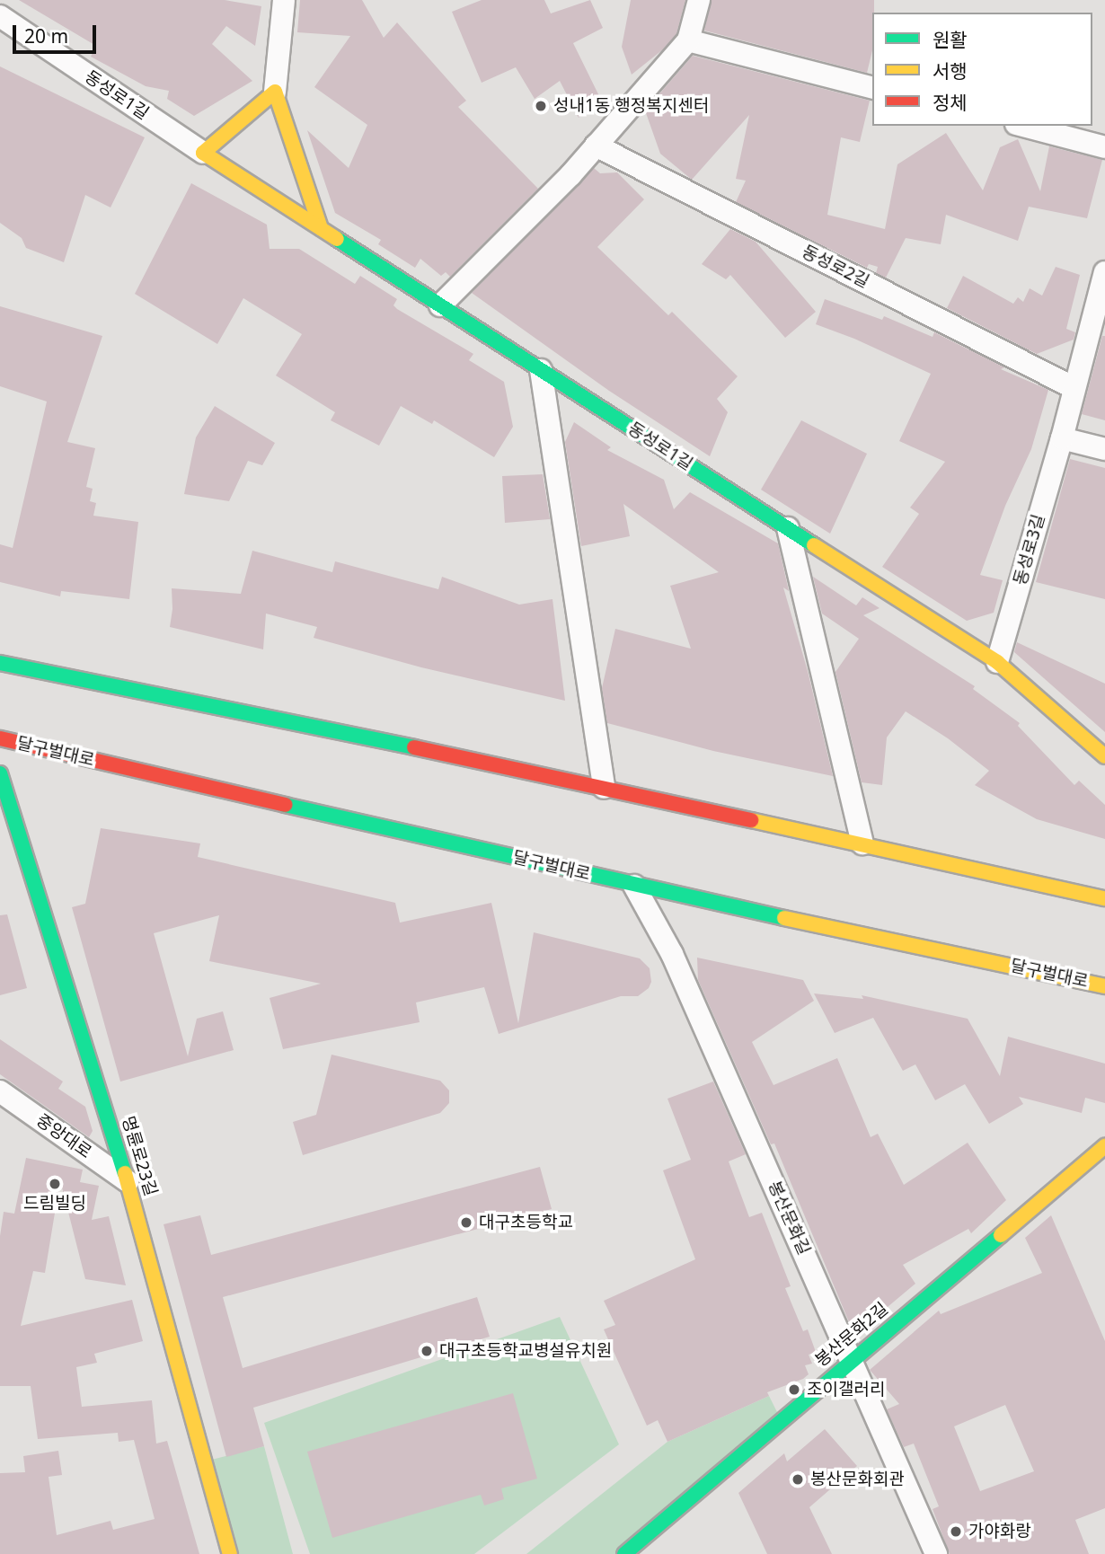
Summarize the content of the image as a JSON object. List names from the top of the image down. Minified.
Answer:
{"streets":{"street":["동성로1길","동성로2길","동성로3길","달구벌대로","중앙대로","명륜로23길","봉산문화길","봉산문화2길"]},"crossings":[["동성로1길","동성로3길"],["동성로2길","동성로3길"],["달구벌대로","봉산문화길"],["중앙대로","명륜로23길"],["봉산문화길","봉산문화2길"]],"places":["성내1동 행정복지센터","드림빌딩","대구초등학교","대구초등학교병설유치원","조이갤러리","봉산문화회관","가야화랑"],"legend":["원활","서행","정체"],"scale_bar":"20 m"}
